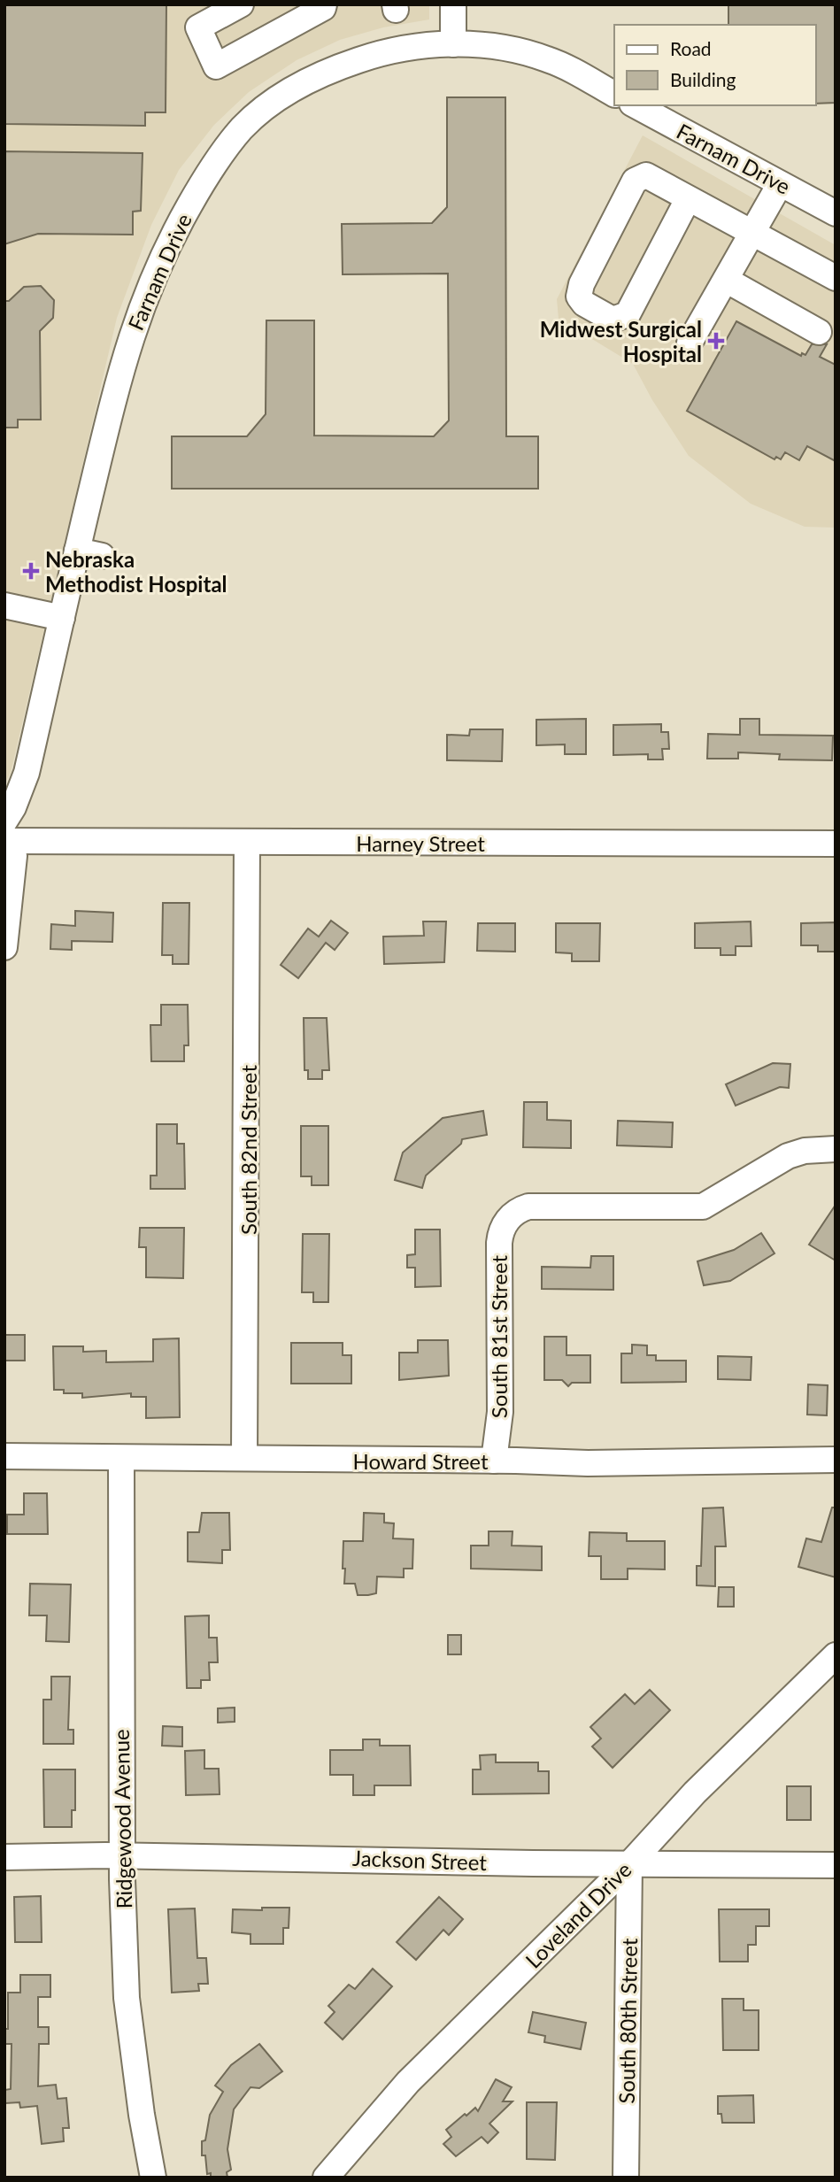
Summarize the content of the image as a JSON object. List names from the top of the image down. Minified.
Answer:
{"streets":{"street":["Farnam Drive","Harney Street","South 82nd Street","South 81st Street","Howard Street","Ridgewood Avenue","Jackson Street","Loveland Drive","South 80th Street"]},"crossings":[["Harney Street","South 82nd Street"],["South 82nd Street","Howard Street"],["South 81st Street","Howard Street"],["Howard Street","Ridgewood Avenue"],["Ridgewood Avenue","Jackson Street"],["Jackson Street","Loveland Drive"],["Jackson Street","South 80th Street"],["Loveland Drive","South 80th Street"]],"places":{"health":["Midwest Surgical Hospital","Nebraska Methodist Hospital"]},"legend":["Road","Building"]}
